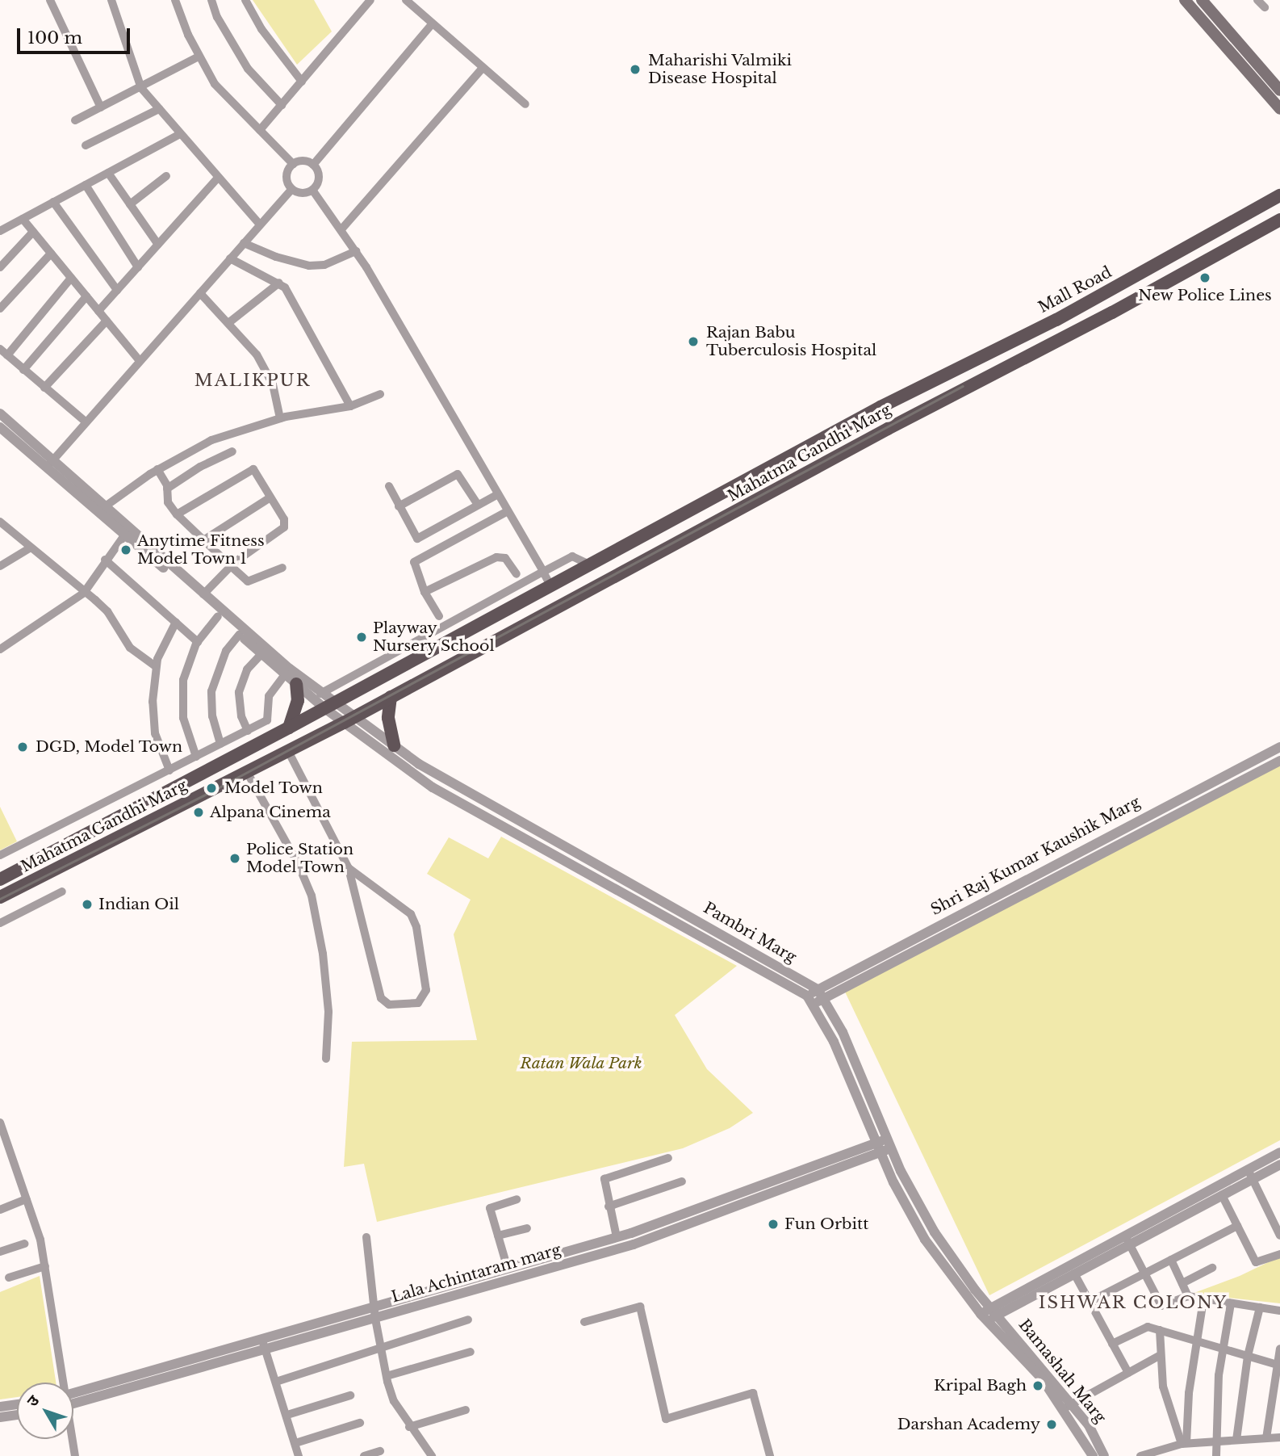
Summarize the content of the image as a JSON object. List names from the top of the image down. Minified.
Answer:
{"streets":{"main road":["Mall Road","Mahatma Gandhi Marg"],"street":["Shri Raj Kumar Kaushik Marg","Pambri Marg","Lala Achintaram marg","Bamashah Marg"]},"crossings":[["Mall Road","Mahatma Gandhi Marg"],["Mahatma Gandhi Marg","Pambri Marg"],["Shri Raj Kumar Kaushik Marg","Pambri Marg"]],"districts":["MALIKPUR","ISHWAR COLONY"],"parks":["Ratan Wala Park"],"places":["Maharishi Valmiki Disease Hospital","New Police Lines","Rajan Babu Tuberculosis Hospital","Anytime Fitness Model Town 1","Playway Nursery School","DGD, Model Town","Model Town","Alpana Cinema","Police Station Model Town","Indian Oil","Fun Orbitt","Kripal Bagh","Darshan Academy"],"scale_bar":"100 m","north":"top left"}
